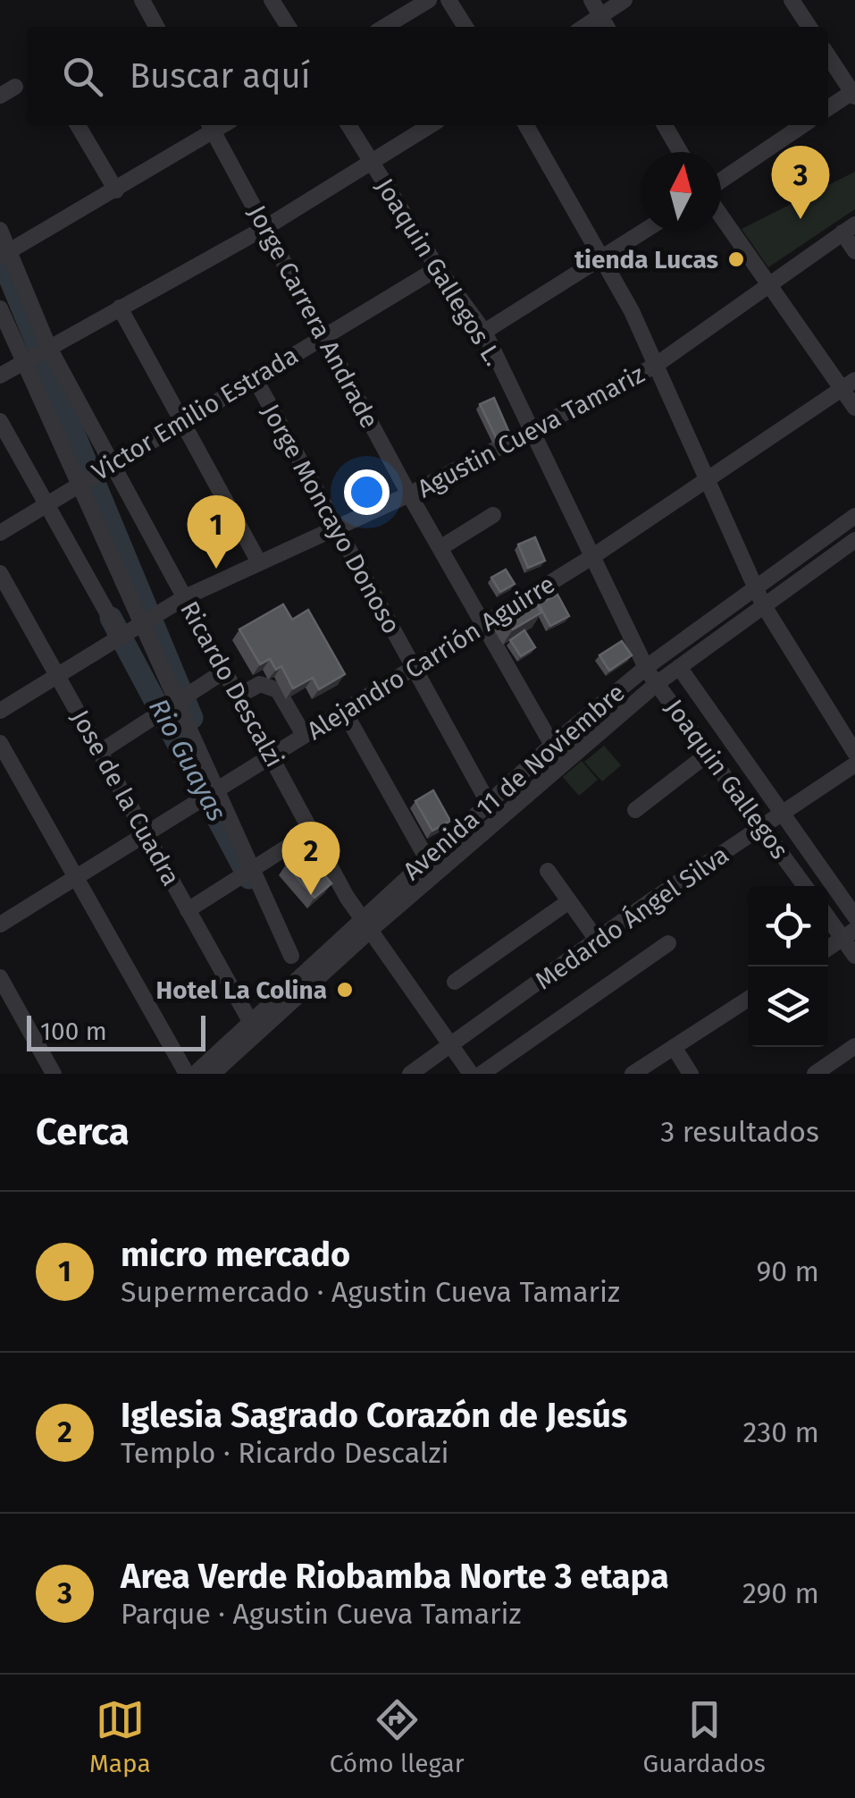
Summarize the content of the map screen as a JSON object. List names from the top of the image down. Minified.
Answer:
{"streets":{"street":["Joaquin Gallegos L.","Jorge Carrera Andrade","Victor Emilio Estrada","Agustin Cueva Tamariz","Jorge Moncayo Donoso","Alejandro Carrión Aguirre","Ricardo Descalzi","Joaquin Gallegos","Avenida 11 de Noviembre","Jose de la Cuadra","Medardo Ángel Silva"]},"crossings":[["Joaquin Gallegos L.","Victor Emilio Estrada"],["Joaquin Gallegos L.","Agustin Cueva Tamariz"],["Joaquin Gallegos L.","Alejandro Carrión Aguirre"],["Joaquin Gallegos L.","Joaquin Gallegos"],["Joaquin Gallegos L.","Avenida 11 de Noviembre"],["Jorge Carrera Andrade","Victor Emilio Estrada"],["Jorge Carrera Andrade","Agustin Cueva Tamariz"],["Jorge Carrera Andrade","Alejandro Carrión Aguirre"],["Jorge Carrera Andrade","Avenida 11 de Noviembre"],["Victor Emilio Estrada","Jorge Moncayo Donoso"],["Victor Emilio Estrada","Ricardo Descalzi"],["Agustin Cueva Tamariz","Jorge Moncayo Donoso"],["Agustin Cueva Tamariz","Ricardo Descalzi"],["Agustin Cueva Tamariz","Jose de la Cuadra"],["Jorge Moncayo Donoso","Alejandro Carrión Aguirre"],["Jorge Moncayo Donoso","Avenida 11 de Noviembre"],["Alejandro Carrión Aguirre","Ricardo Descalzi"],["Alejandro Carrión Aguirre","Jose de la Cuadra"],["Ricardo Descalzi","Avenida 11 de Noviembre"],["Ricardo Descalzi","Medardo Ángel Silva"],["Joaquin Gallegos","Avenida 11 de Noviembre"],["Joaquin Gallegos","Medardo Ángel Silva"],["Avenida 11 de Noviembre","Jose de la Cuadra"]],"water":["Rio Guayas"],"places":["tienda Lucas","Hotel La Colina"],"scale_bar":"100 m","north":"top","page":{"search":"Buscar aquí","pins":["3","1","2"],"scale":"100 m","heading":["Cerca","3 resultados"],"list":[{"mark":"1","name":"micro mercado","note":"Supermercado · Agustin Cueva Tamariz","value":"90 m"},{"mark":"2","name":"Iglesia Sagrado Corazón de Jesús","note":"Templo · Ricardo Descalzi","value":"230 m"},{"mark":"3","name":"Area Verde Riobamba Norte 3 etapa","note":"Parque · Agustin Cueva Tamariz","value":"290 m"}],"nav":["Mapa","Cómo llegar","Guardados"]}}
